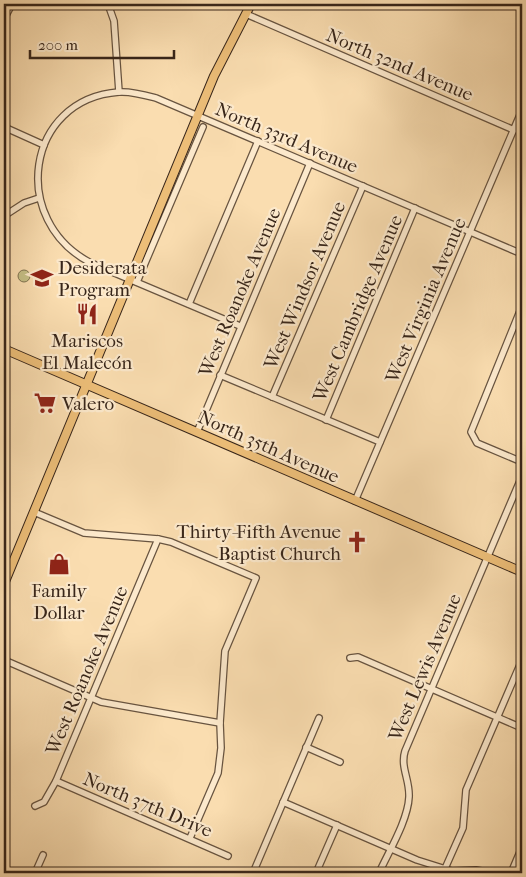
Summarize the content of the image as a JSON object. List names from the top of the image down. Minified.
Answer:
{"streets":{"main road":["North 35th Avenue"],"street":["North 32nd Avenue","North 33rd Avenue","West Windsor Avenue","West Roanoke Avenue","West Virginia Avenue","West Cambridge Avenue","West Lewis Avenue","North 37th Drive"]},"crossings":[["North 32nd Avenue","West Virginia Avenue"],["North 33rd Avenue","West Windsor Avenue"],["North 33rd Avenue","West Roanoke Avenue"],["North 33rd Avenue","West Virginia Avenue"],["North 33rd Avenue","West Cambridge Avenue"],["West Roanoke Avenue","North 35th Avenue"],["West Roanoke Avenue","North 37th Drive"],["West Virginia Avenue","North 35th Avenue"],["North 35th Avenue","West Lewis Avenue"]],"places":{"school or university":["Desiderata Program"],"restaurant":["Mariscos El Malecón"],"supermarket":["Valero"],"church":["Thirty-Fifth Avenue Baptist Church"],"shop":["Family Dollar"]},"scale_bar":"200 m"}
